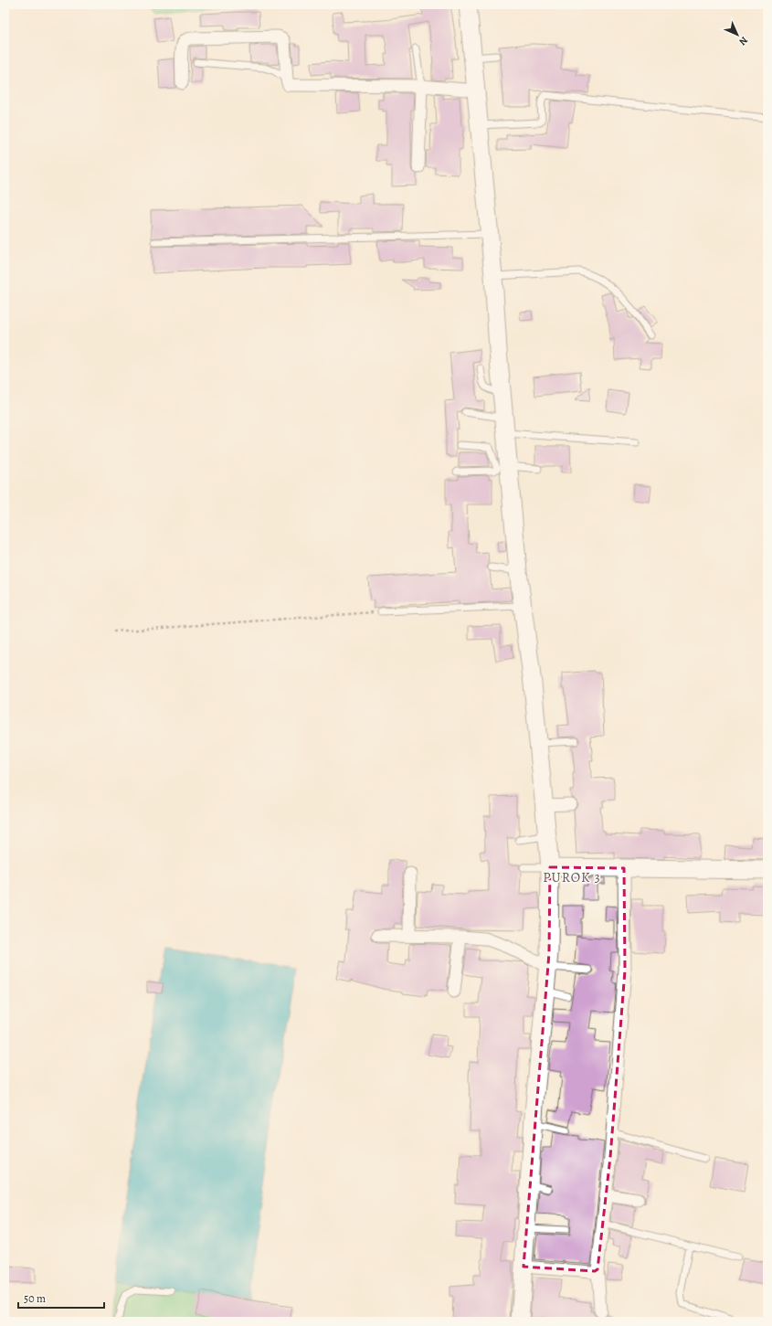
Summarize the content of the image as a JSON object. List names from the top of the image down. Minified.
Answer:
{"districts":["PUROK 3"],"scale_bar":"50 m","north":"bottom right"}
